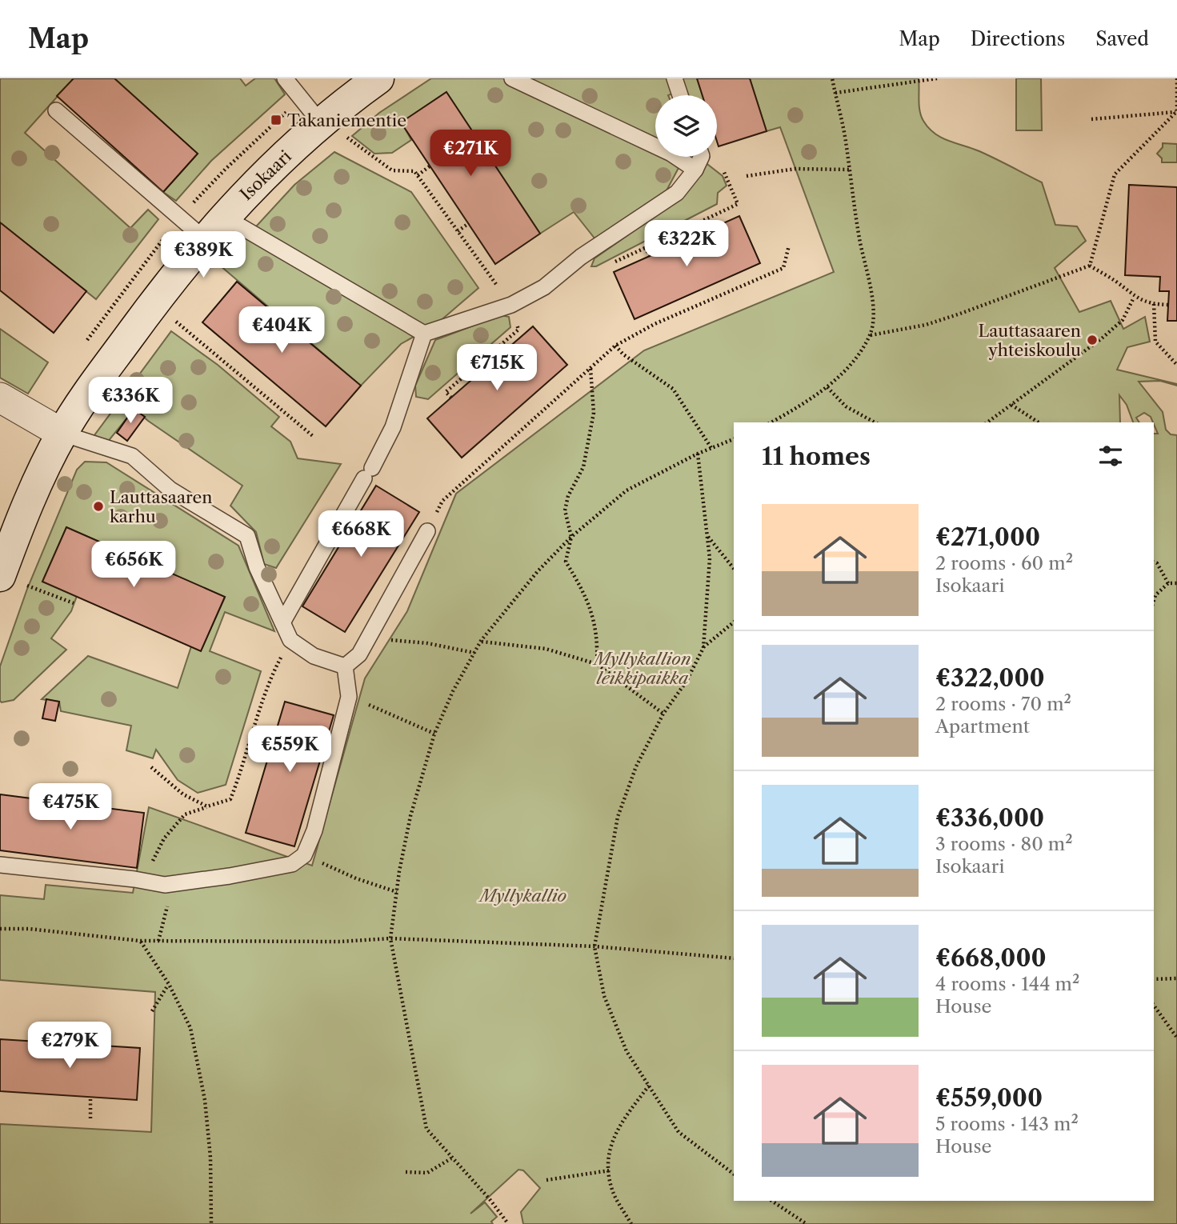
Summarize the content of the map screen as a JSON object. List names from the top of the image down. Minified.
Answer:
{"streets":{"street":["Isokaari"]},"parks":["Myllykallion leikkipaikka","Myllykallio"],"places":{"transit":["Takaniementie"],"other":["Lauttasaaren yhteiskoulu","Lauttasaaren karhu"]},"page":{"header":"Map","nav":["Map","Directions","Saved"],"price":["€271K","€322K","€389K","€404K","€715K","€336K","€668K","€656K","€559K","€475K","€279K"],"heading":"11 homes","list":[{"name":"€271,000","note":"2 rooms · 60 m² · Isokaari"},{"name":"€322,000","note":"2 rooms · 70 m² · Apartment"},{"name":"€336,000","note":"3 rooms · 80 m² · Isokaari"},{"name":"€668,000","note":"4 rooms · 144 m² · House"},{"name":"€559,000","note":"5 rooms · 143 m² · House"}]}}
